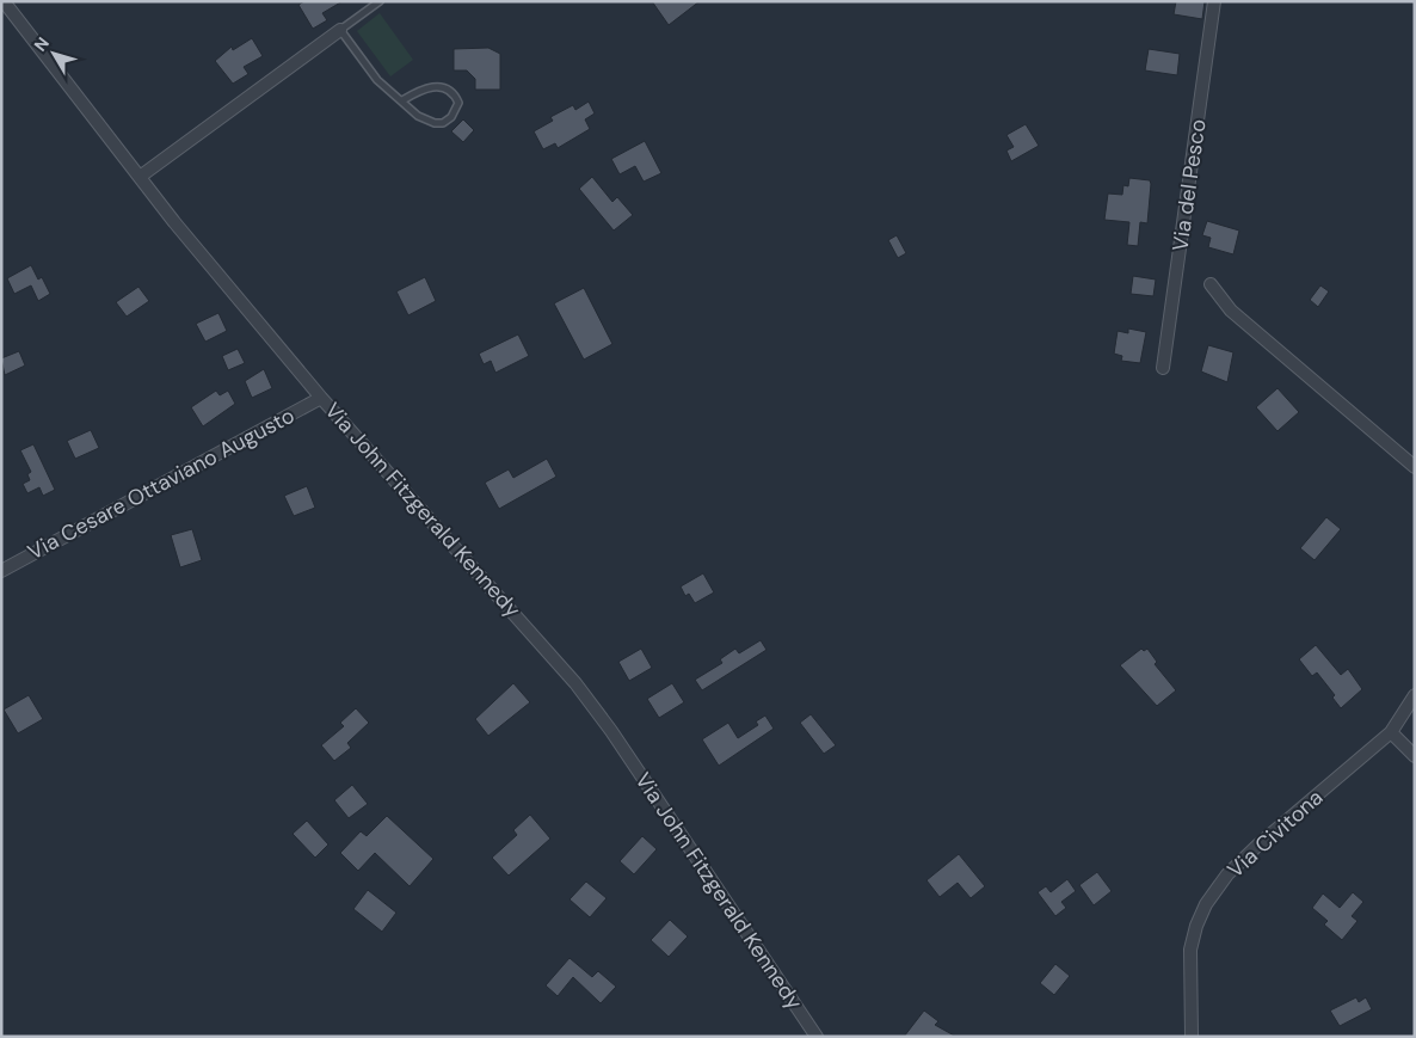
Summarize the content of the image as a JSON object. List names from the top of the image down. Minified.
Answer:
{"streets":{"street":["Via del Pesco","Via Cesare Ottaviano Augusto","Via John Fitzgerald Kennedy","Via Civitona"]},"crossings":[["Via Cesare Ottaviano Augusto","Via John Fitzgerald Kennedy"]],"north":"top left"}
